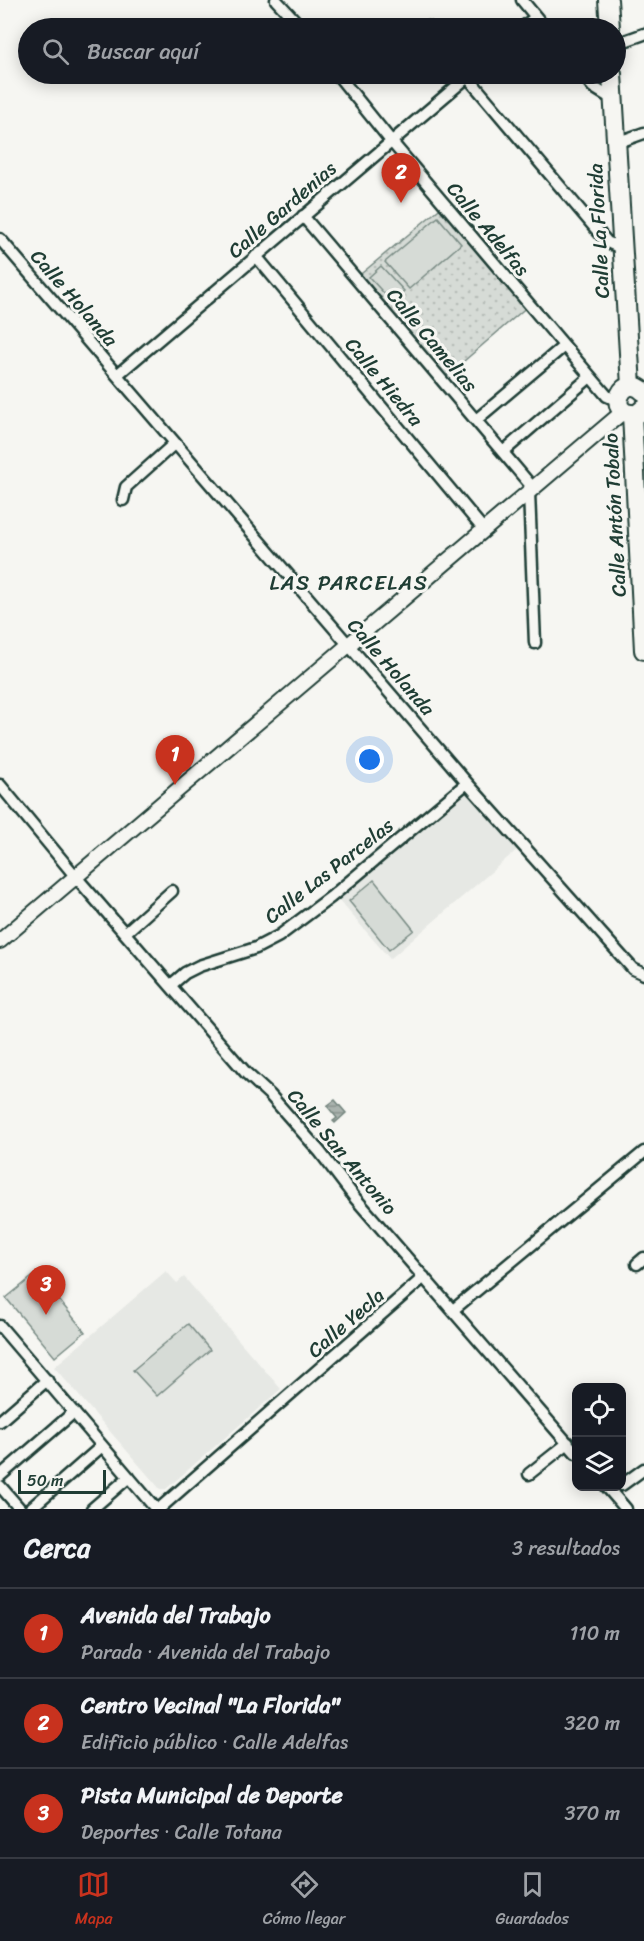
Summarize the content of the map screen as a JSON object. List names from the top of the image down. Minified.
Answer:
{"streets":{"main road":["Calle La Florida","Calle Antón Tobalo"],"street":["Calle Gardenias","Calle Adelfas","Calle Holanda","Calle Camelias","Calle Hiedra","Calle Las Parcelas","Calle San Antonio","Calle Yecla"]},"crossings":[["Calle Gardenias","Calle Adelfas"],["Calle Gardenias","Calle Holanda"],["Calle Gardenias","Calle Camelias"],["Calle Gardenias","Calle Hiedra"],["Calle Adelfas","Calle Antón Tobalo"],["Calle Holanda","Calle Las Parcelas"],["Calle Las Parcelas","Calle San Antonio"],["Calle San Antonio","Calle Yecla"]],"districts":["LAS PARCELAS"],"scale_bar":"50 m","page":{"search":"Buscar aquí","pins":["2","1","3"],"scale":"50 m","heading":["Cerca","3 resultados"],"list":[{"mark":"1","name":"Avenida del Trabajo","note":"Parada · Avenida del Trabajo","value":"110 m"},{"mark":"2","name":"Centro Vecinal \"La Florida\"","note":"Edificio público · Calle Adelfas","value":"320 m"},{"mark":"3","name":"Pista Municipal de Deporte","note":"Deportes · Calle Totana","value":"370 m"}],"nav":["Mapa","Cómo llegar","Guardados"]}}
